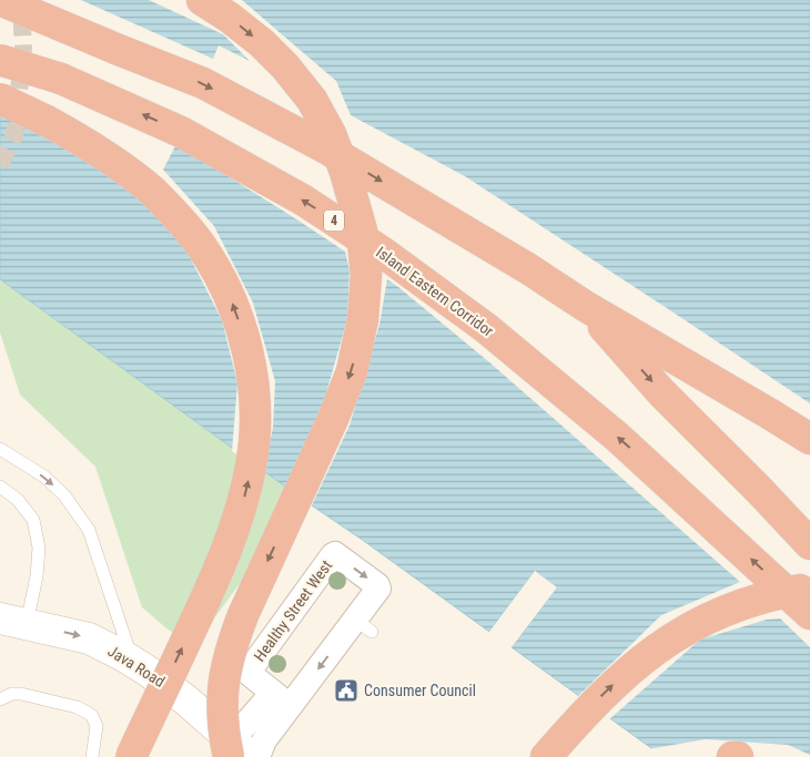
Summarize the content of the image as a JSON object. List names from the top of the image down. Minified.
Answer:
{"streets":{"highway":["4","Island Eastern Corridor"],"main road":["Java Road"],"street":["Healthy Street West"]},"crossings":[["Healthy Street West","Java Road"]],"one_way":["Java Road"],"places":{"public building":["Consumer Council"]}}
